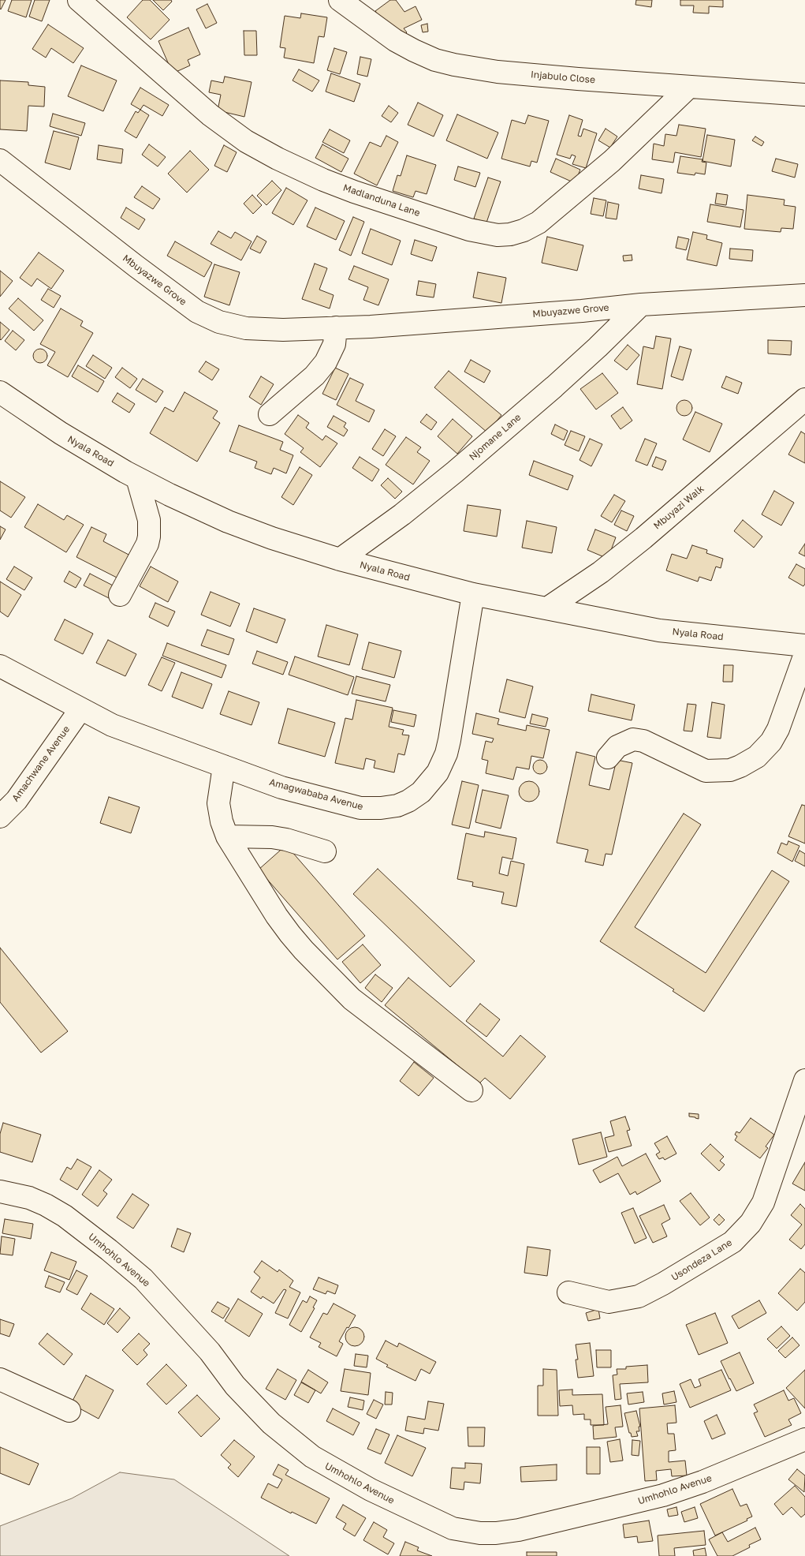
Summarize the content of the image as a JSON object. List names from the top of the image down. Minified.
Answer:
{"streets":{"street":["Injabulo Close","Madlanduna Lane","Mbuyazwe Grove","Njomane Lane","Nyala Road","Mbuyazi Walk","Amachwane Avenue","Amagwababa Avenue","Umhohlo Avenue","Usondeza Lane"]},"crossings":[["Injabulo Close","Madlanduna Lane"],["Mbuyazwe Grove","Njomane Lane"],["Njomane Lane","Nyala Road"],["Nyala Road","Mbuyazi Walk"],["Nyala Road","Amagwababa Avenue"],["Amachwane Avenue","Amagwababa Avenue"]]}
